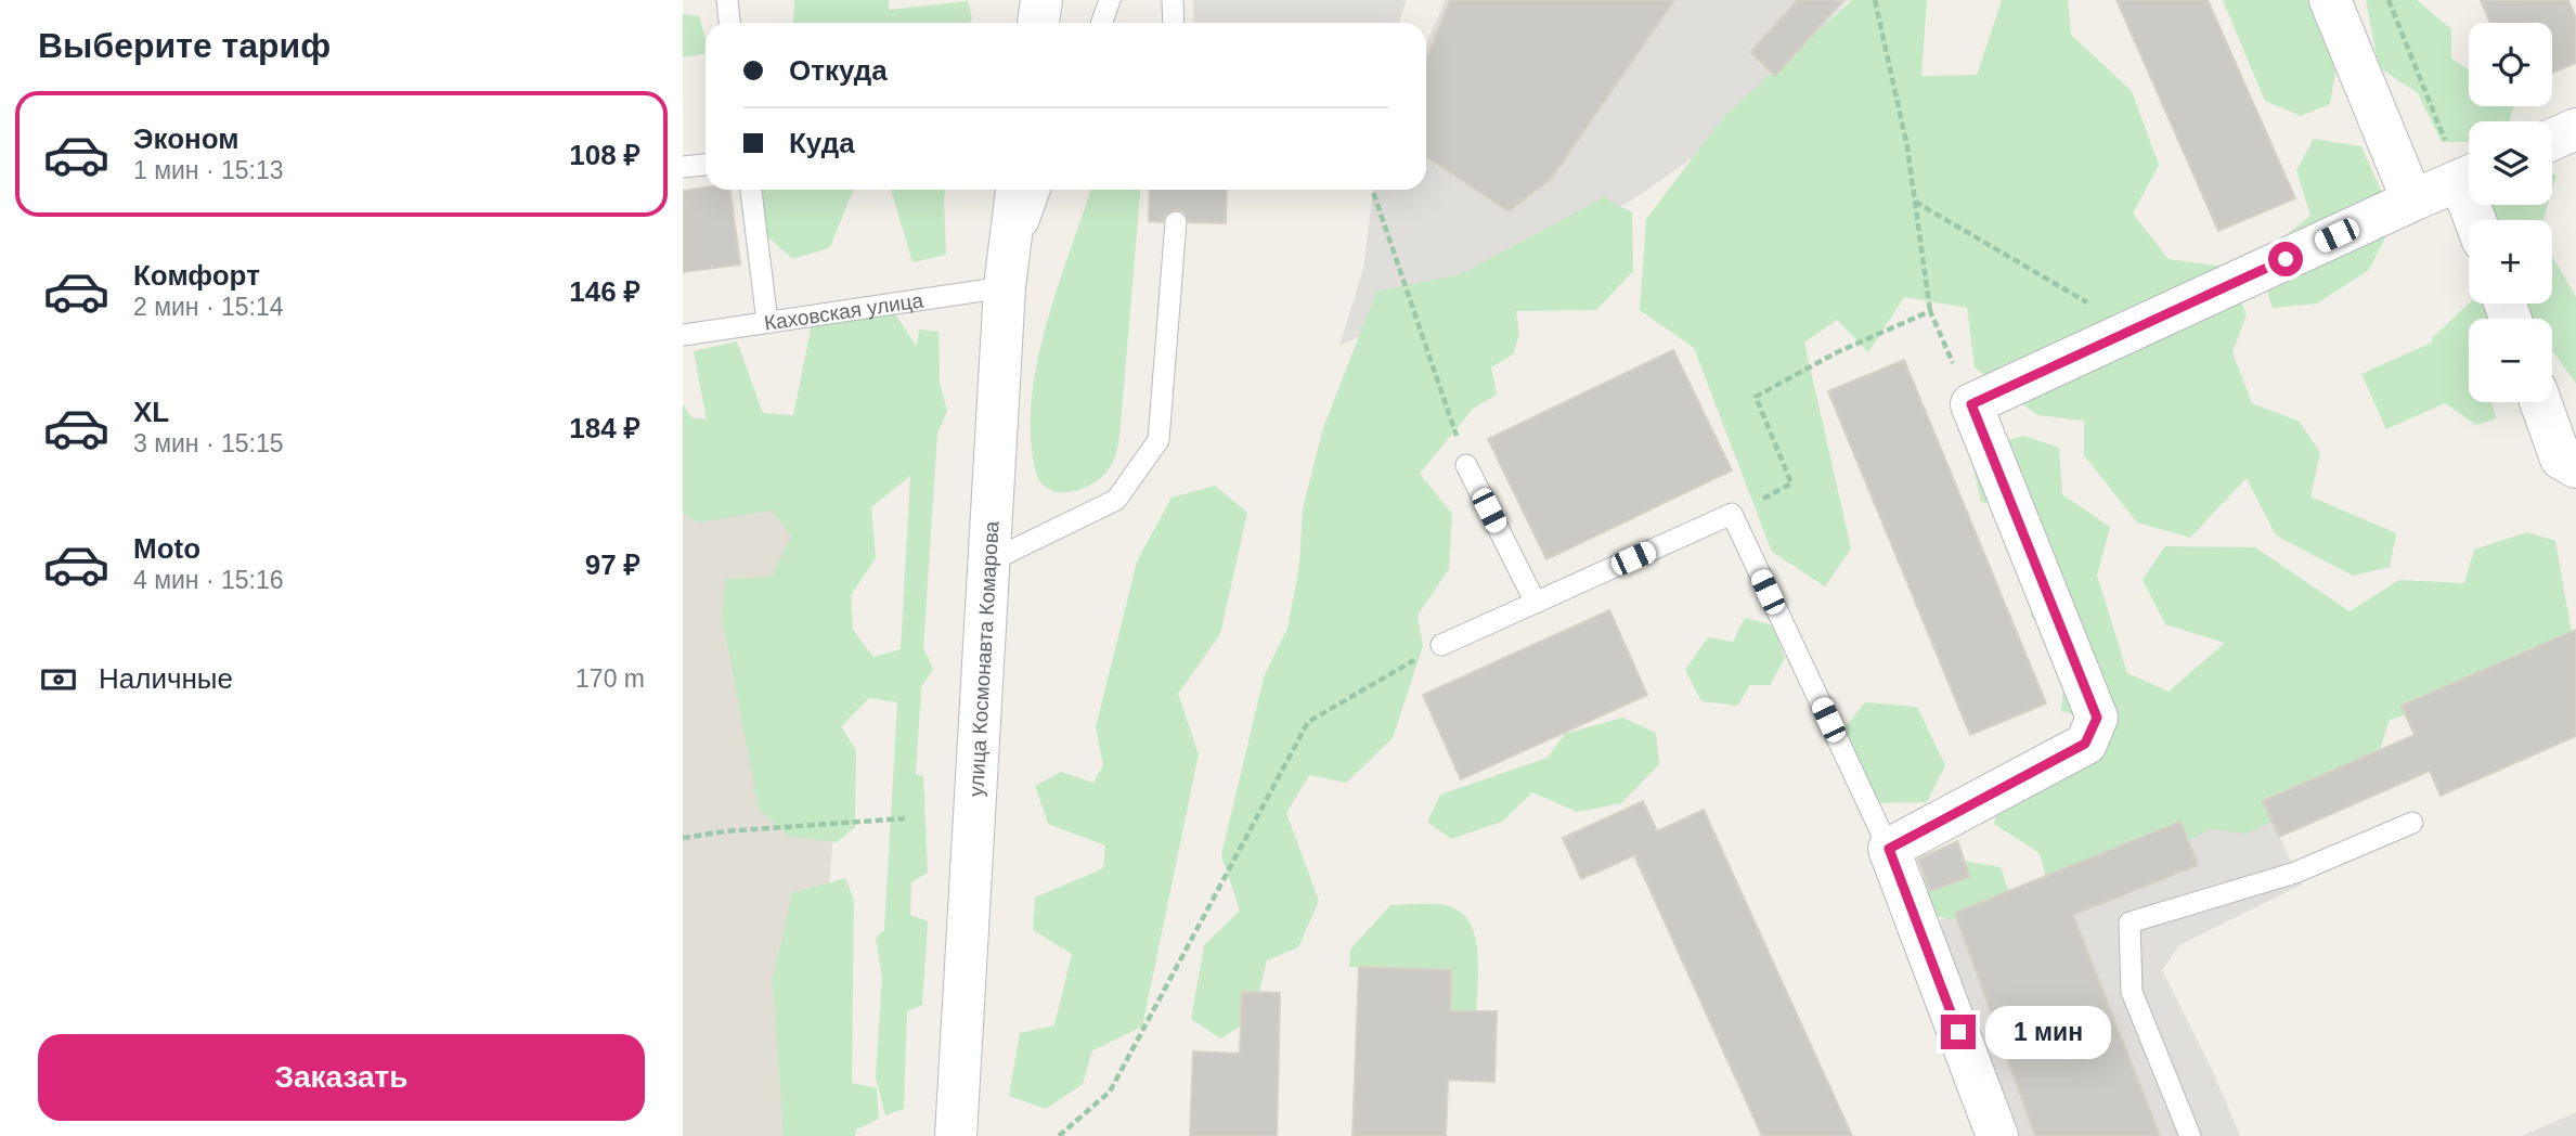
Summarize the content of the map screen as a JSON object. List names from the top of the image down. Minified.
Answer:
{"streets":{"street":["улица Космонавта Комарова"],"lane":["Каховская улица"]},"crossings":[["Каховская улица","улица Космонавта Комарова"]],"page":{"heading":"Выберите тариф","map_buttons":["+","−"],"banner":["Откуда","Куда"],"list":[{"name":"Эконом","note":"1 мин · 15:13","value":"108 ₽"},{"name":"Комфорт","note":"2 мин · 15:14","value":"146 ₽"},{"name":"XL","note":"3 мин · 15:15","value":"184 ₽"},{"name":"Moto","note":"4 мин · 15:16","value":"97 ₽"}],"pay":["Наличные","170 m"],"bubble":"1 мин","buttons":"Заказать"}}
